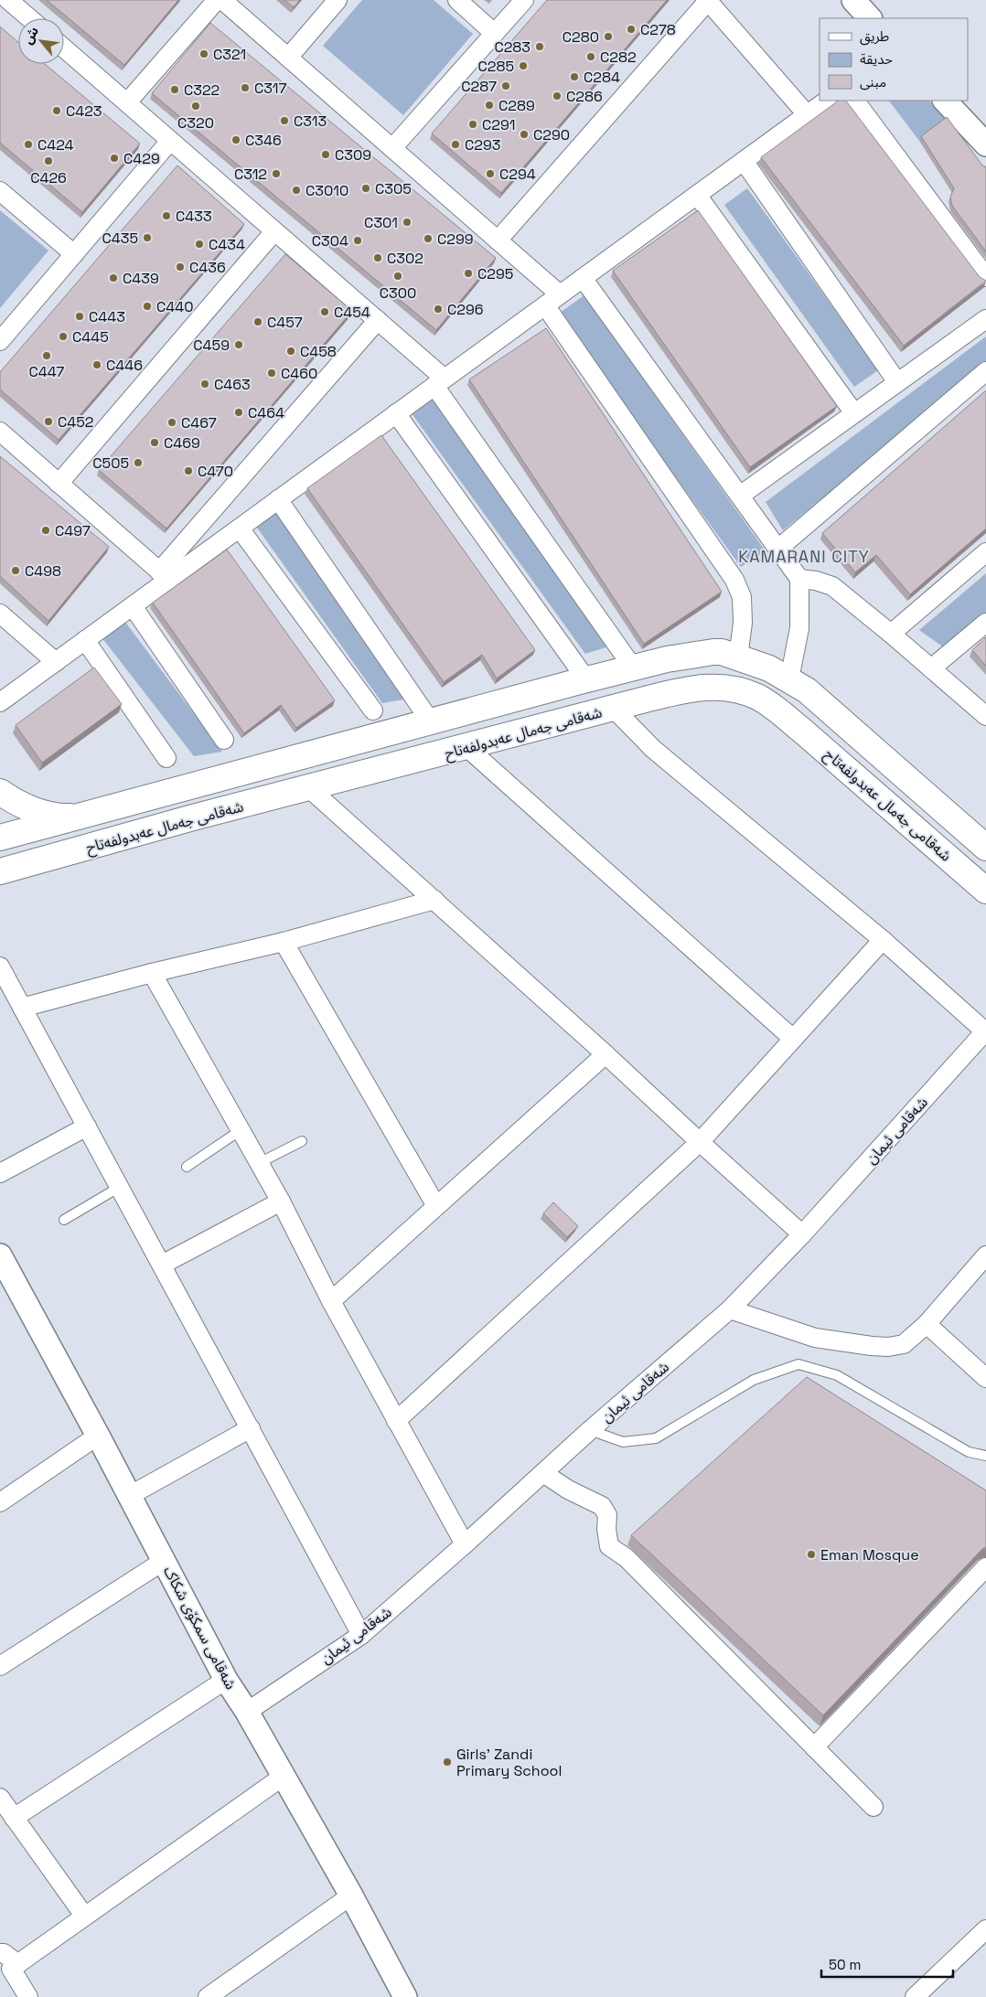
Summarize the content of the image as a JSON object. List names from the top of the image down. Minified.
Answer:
{"streets":{"main road":["شەقامی جەمال عەبدولفەتاح"],"street":["شەقامی ئیمان","شەقامی سمکۆی شکاک"]},"crossings":[["شەقامی ئیمان","شەقامی سمکۆی شکاک"]],"districts":["KAMARANI CITY"],"places":["C278","C280","C283","C321","C282","C285","C284","C287","C317","C322","C286","C289","C320","C423","C313","C291","C290","C346","C424","C293","C309","C429","C426","C312","C294","C305","C3010","C433","C301","C435","C299","C304","C434","C302","C436","C295","C300","C439","C440","C296","C454","C443","C457","C445","C459","C458","C447","C446","C460","C463","C464","C452","C467","C469","C505","C470","C497","C498","Eman Mosque","Girls' Zandi Primary School"],"legend":["طريق","حديقة","مبنى"],"scale_bar":"50 m","north":"top left"}
